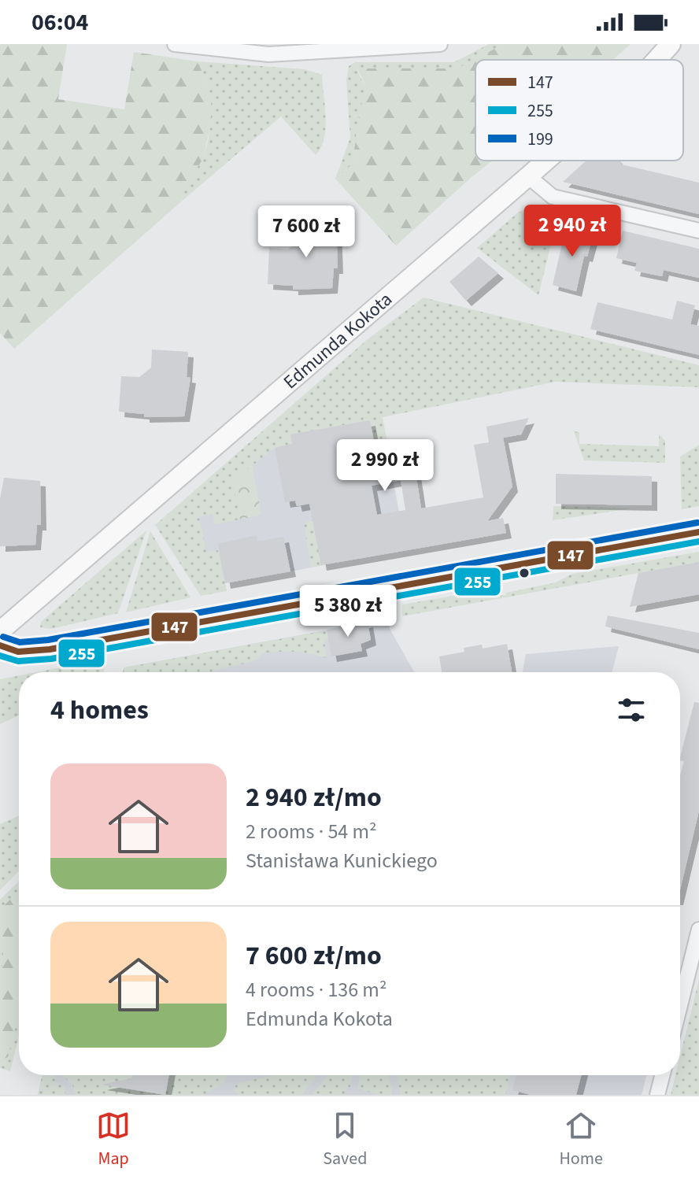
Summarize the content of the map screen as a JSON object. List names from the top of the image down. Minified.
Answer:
{"streets":{"street":["Edmunda Kokota"]},"lines":["transit line 199","transit line 147","transit line 255"],"legend":["147","255","199"],"page":{"status":"06:04","price":["2 940 zł","7 600 zł","2 990 zł","5 380 zł"],"heading":"4 homes","list":[{"name":"2 940 zł/mo","note":"2 rooms · 54 m² · Stanisława Kunickiego"},{"name":"7 600 zł/mo","note":"4 rooms · 136 m² · Edmunda Kokota"}],"tabs":["Map","Saved","Home"]}}
